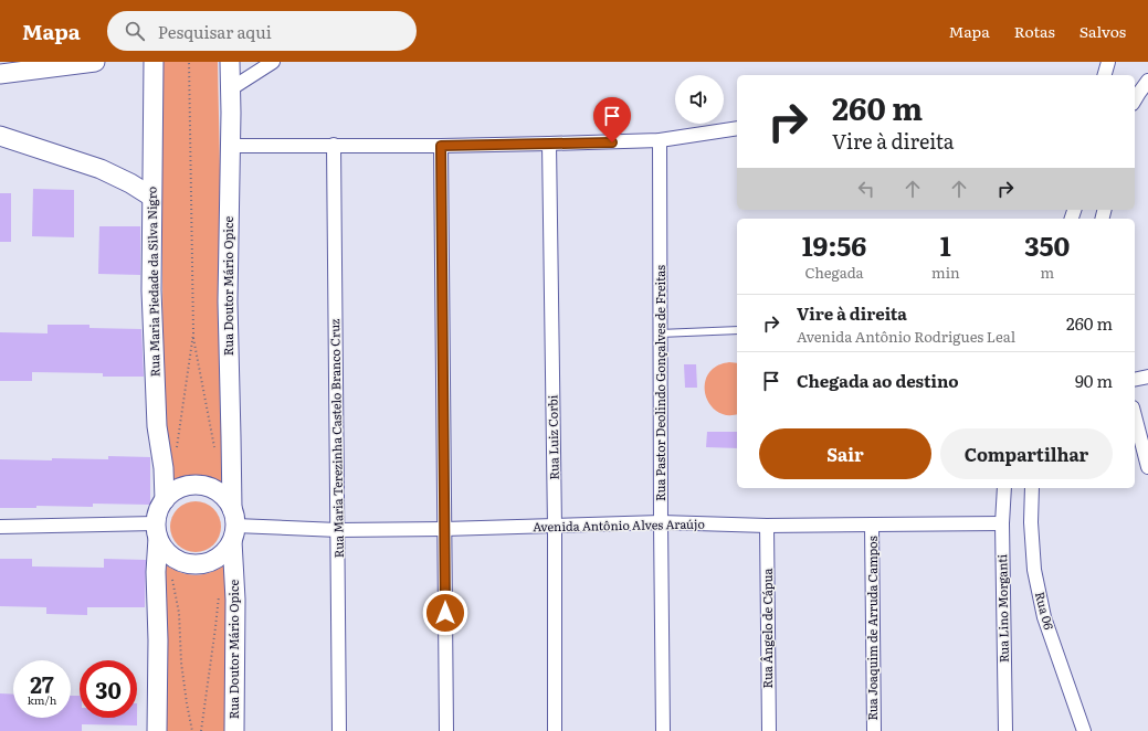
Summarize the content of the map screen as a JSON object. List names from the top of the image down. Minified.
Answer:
{"streets":{"street":["Rua Maria Piedade da Silva Nigro","Rua Doutor Mário Opice","Rua Pastor Deolindo Gonçalves de Freitas","Rua Luiz Corbi","Rua Maria Terezinha Castelo Branco Cruz","Avenida Antônio Alves Araújo","Rua Lino Morganti","Rua 06","Rua Ângelo de Cápua","Rua Joaquim de Arruda Campos"]},"crossings":[["Rua Maria Piedade da Silva Nigro","Rua Doutor Mário Opice"],["Rua Maria Piedade da Silva Nigro","Avenida Antônio Alves Araújo"],["Rua Doutor Mário Opice","Avenida Antônio Alves Araújo"],["Rua Pastor Deolindo Gonçalves de Freitas","Avenida Antônio Alves Araújo"],["Rua Luiz Corbi","Avenida Antônio Alves Araújo"],["Rua Maria Terezinha Castelo Branco Cruz","Avenida Antônio Alves Araújo"],["Avenida Antônio Alves Araújo","Rua Lino Morganti"],["Avenida Antônio Alves Araújo","Rua Ângelo de Cápua"],["Avenida Antônio Alves Araújo","Rua Joaquim de Arruda Campos"]],"page":{"header":"Mapa","search":"Pesquisar aqui","nav":["Mapa","Rotas","Salvos"],"turn":["260 m","Vire à direita"],"eta":["19:56","Chegada","1","min","350","m"],"list":[{"name":"Vire à direita","note":"Avenida Antônio Rodrigues Leal","value":"260 m"},{"name":"Chegada ao destino","value":"90 m"}],"buttons":["Sair","Compartilhar"],"speed":"27 km/h","limit":"30"}}
